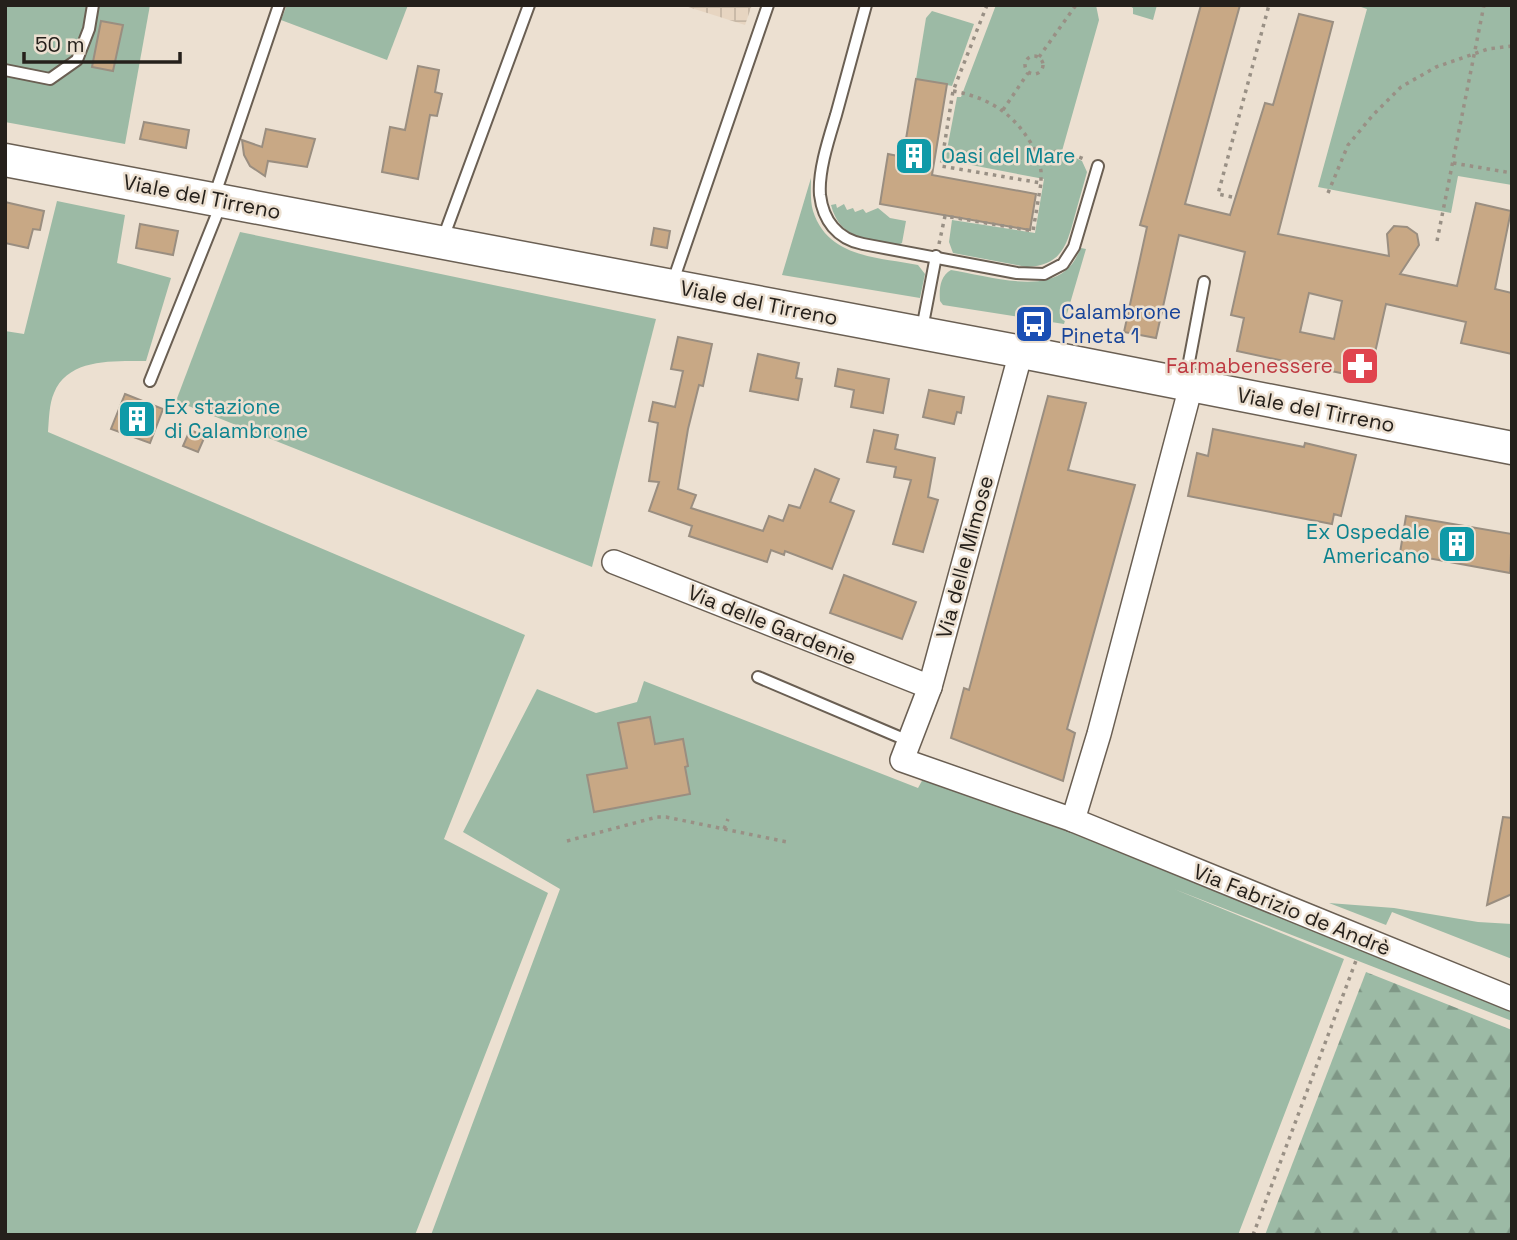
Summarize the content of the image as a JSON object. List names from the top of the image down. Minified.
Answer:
{"streets":{"main road":["Viale del Tirreno"],"street":["Via delle Mimose","Via delle Gardenie","Via Fabrizio de Andrè"]},"crossings":[["Viale del Tirreno","Via delle Mimose"],["Via delle Mimose","Via delle Gardenie"],["Via delle Mimose","Via Fabrizio de Andrè"]],"places":{"building":["Oasi del Mare","Ex stazione di Calambrone","Ex Ospedale Americano"],"bus stop":["Calambrone Pineta 1"],"pharmacy":["Farmabenessere"]},"scale_bar":"50 m"}
